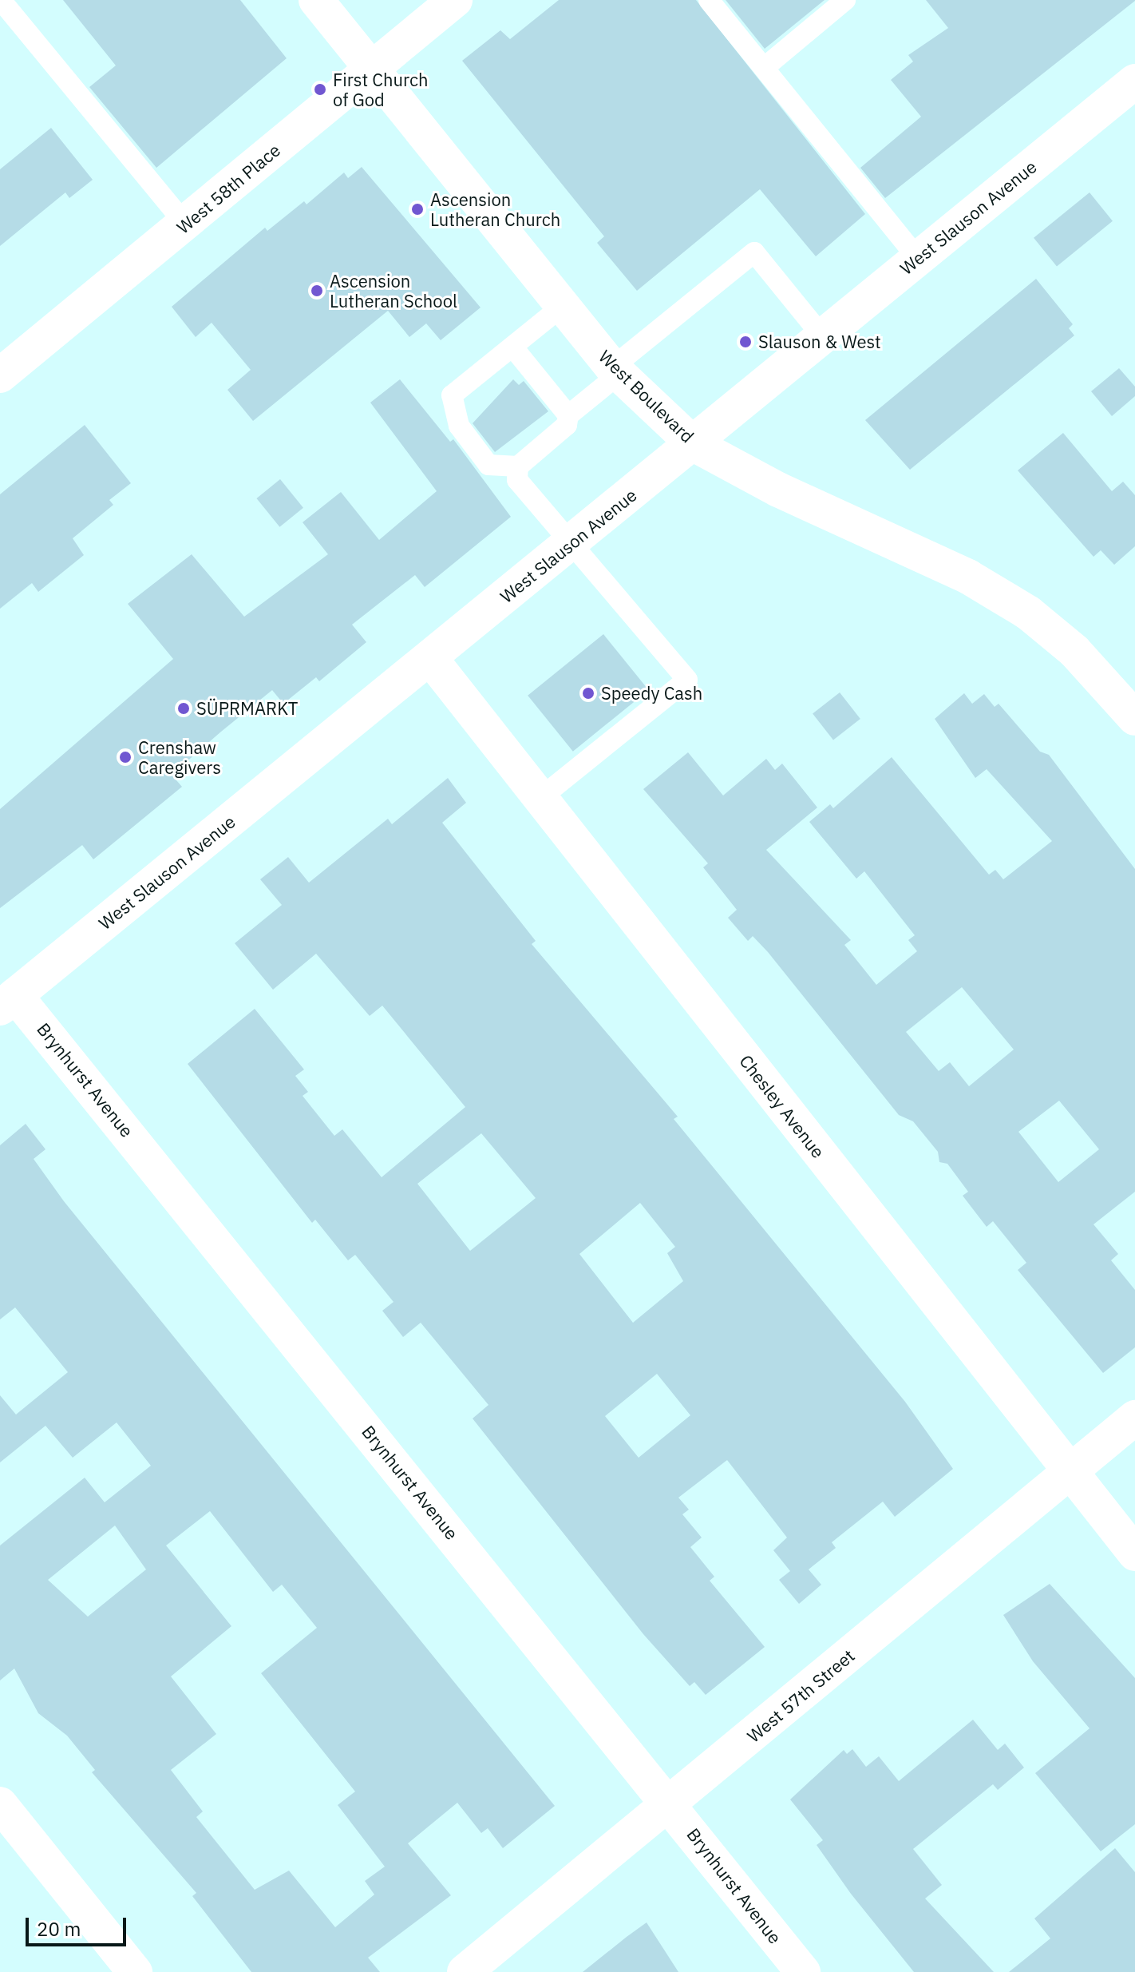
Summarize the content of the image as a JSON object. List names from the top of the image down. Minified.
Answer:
{"streets":{"street":["West 58th Place","West Slauson Avenue","West Boulevard","Brynhurst Avenue","Chesley Avenue","West 57th Street"]},"crossings":[["West 58th Place","West Boulevard"],["West Slauson Avenue","West Boulevard"],["West Slauson Avenue","Brynhurst Avenue"],["West Slauson Avenue","Chesley Avenue"],["Brynhurst Avenue","West 57th Street"],["Chesley Avenue","West 57th Street"]],"places":["First Church of God","Ascension Lutheran Church","Ascension Lutheran School","Slauson & West","Speedy Cash","SÜPRMARKT","Crenshaw Caregivers"],"scale_bar":"20 m"}
